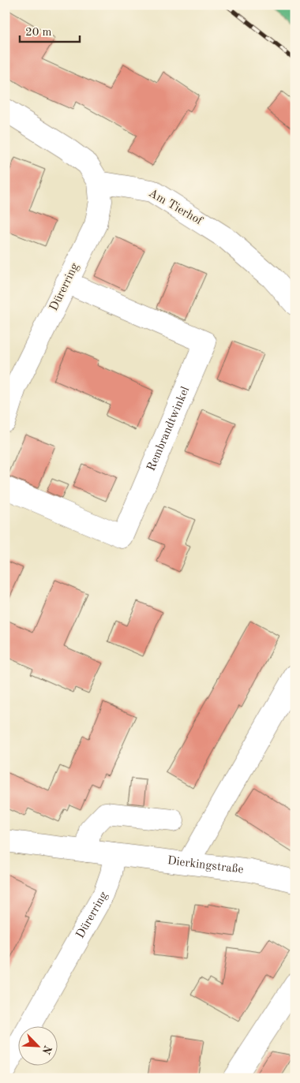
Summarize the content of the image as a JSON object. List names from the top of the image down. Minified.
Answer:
{"streets":{"street":["Am Tierhof","Dürerring","Rembrandtwinkel","Dierkingstraße"]},"crossings":[["Am Tierhof","Dürerring"],["Dürerring","Rembrandtwinkel"],["Dürerring","Dierkingstraße"]],"scale_bar":"20 m","north":"bottom right"}
